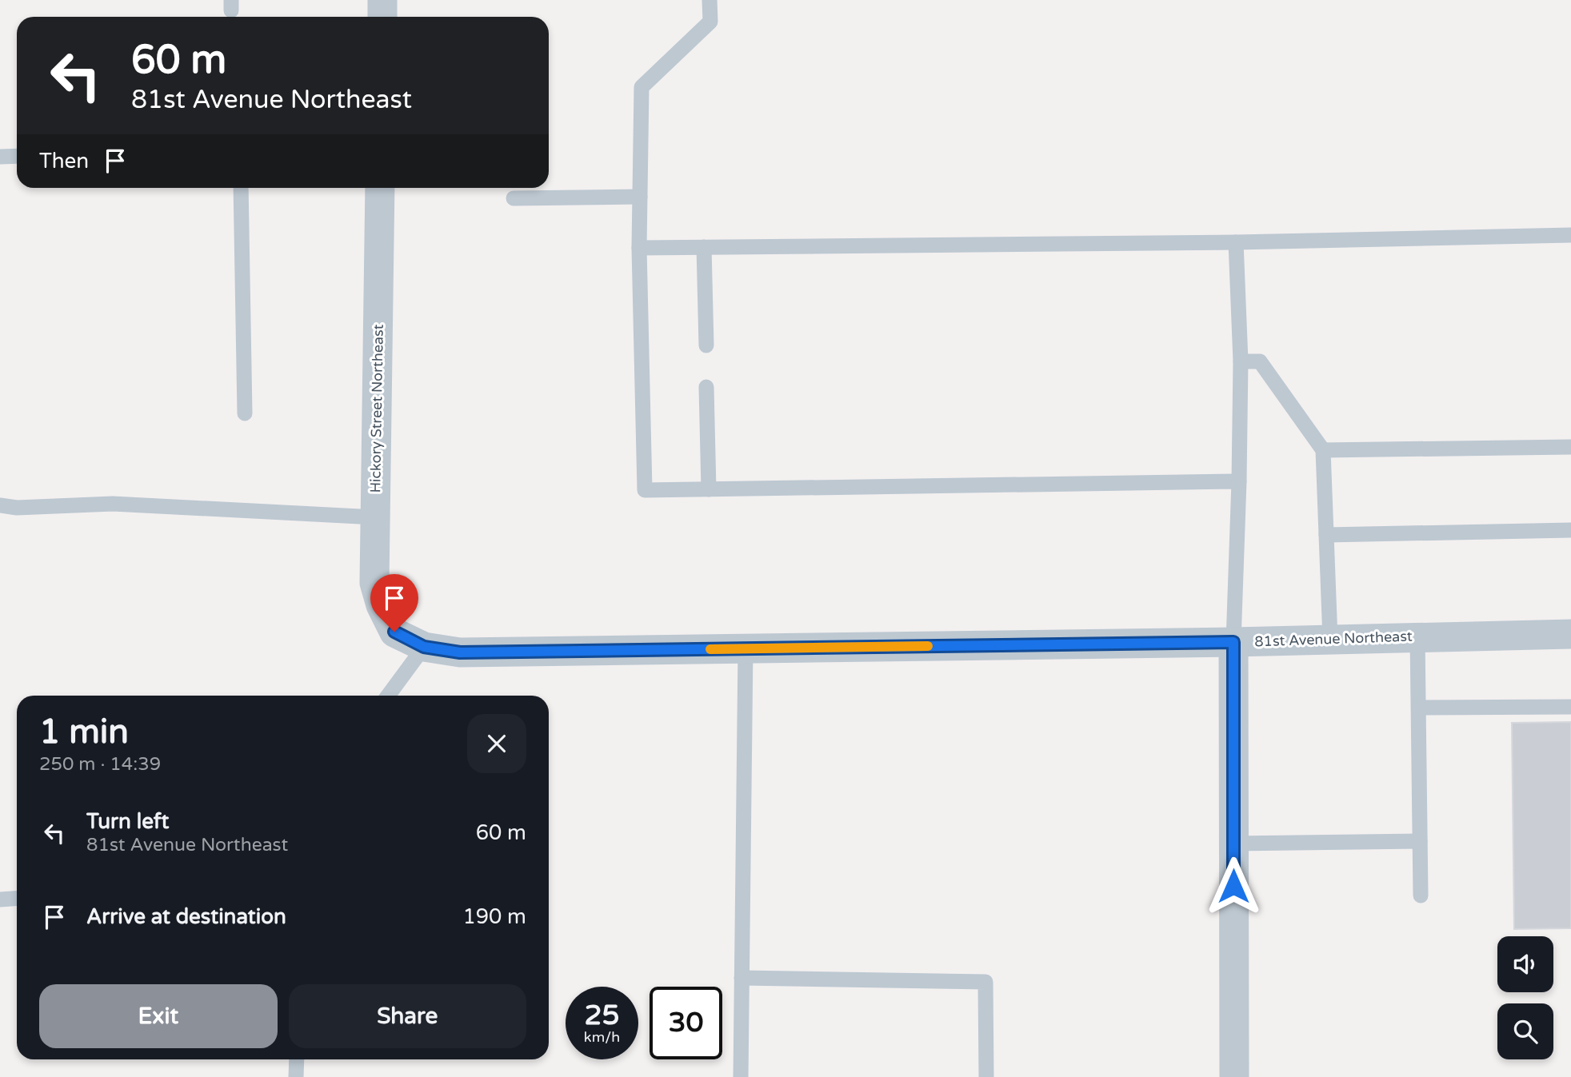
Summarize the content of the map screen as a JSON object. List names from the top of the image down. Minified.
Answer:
{"streets":{"street":["Hickory Street Northeast","81st Avenue Northeast"]},"crossings":[["Hickory Street Northeast","81st Avenue Northeast"]],"page":{"turn":["60 m","81st Avenue Northeast"],"then":"Then","heading":["1 min","250 m · 14:39"],"list":[{"name":"Turn left","note":"81st Avenue Northeast","value":"60 m"},{"name":"Arrive at destination","value":"190 m"}],"buttons":["Exit","Share"],"speed":"25 km/h","limit":"30"}}
